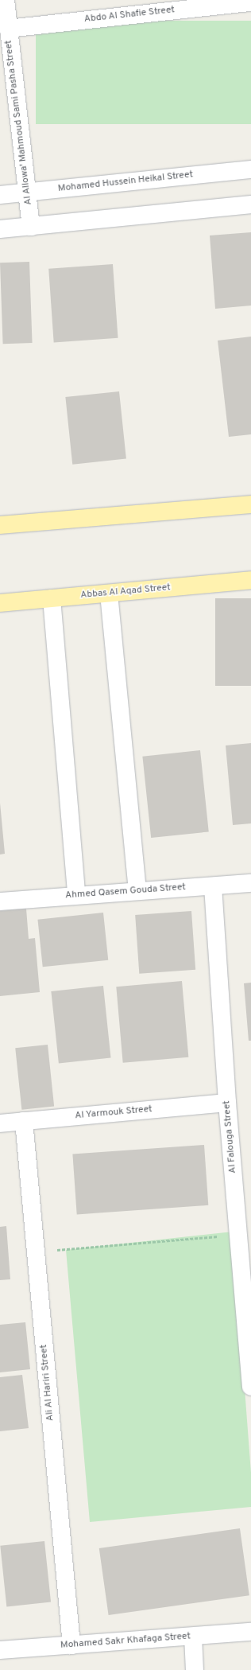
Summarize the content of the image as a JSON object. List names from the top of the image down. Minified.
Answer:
{"streets":{"main road":["Abbas Al Aqad Street"],"street":["Abdo Al Shafie Street","Al Allowa' Mahmoud Sami Pasha Street","Mohamed Hussein Heikal Street","Ahmed Qasem Gouda Street","Al Yarmouk Street","Al Falouga Street","Ali Al Hariri Street","Mohamed Sakr Khafaga Street"]},"crossings":[["Abdo Al Shafie Street","Al Allowa' Mahmoud Sami Pasha Street"],["Al Allowa' Mahmoud Sami Pasha Street","Mohamed Hussein Heikal Street"],["Ahmed Qasem Gouda Street","Al Falouga Street"],["Al Yarmouk Street","Al Falouga Street"],["Al Yarmouk Street","Ali Al Hariri Street"],["Ali Al Hariri Street","Mohamed Sakr Khafaga Street"]]}
